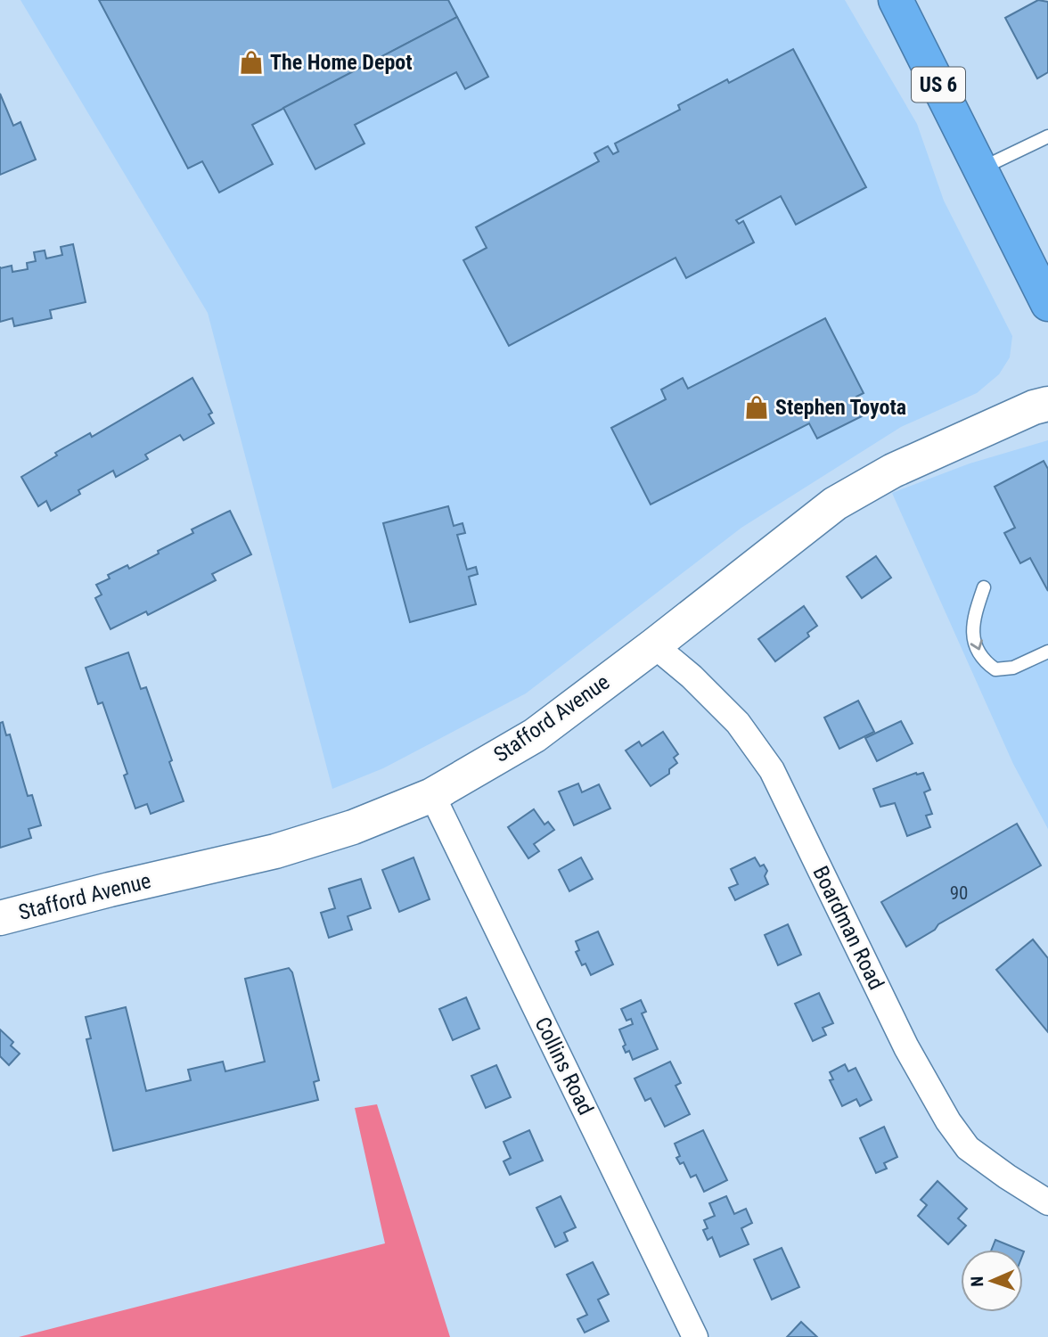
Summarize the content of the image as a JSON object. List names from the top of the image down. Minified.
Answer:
{"streets":{"highway":["US 6"],"main road":["Stafford Avenue"],"street":["Boardman Road","Collins Road"]},"crossings":[["Stafford Avenue","Boardman Road"],["Stafford Avenue","Collins Road"]],"places":{"shop":["The Home Depot","Stephen Toyota"]},"house_numbers":["90"],"north":"left"}
